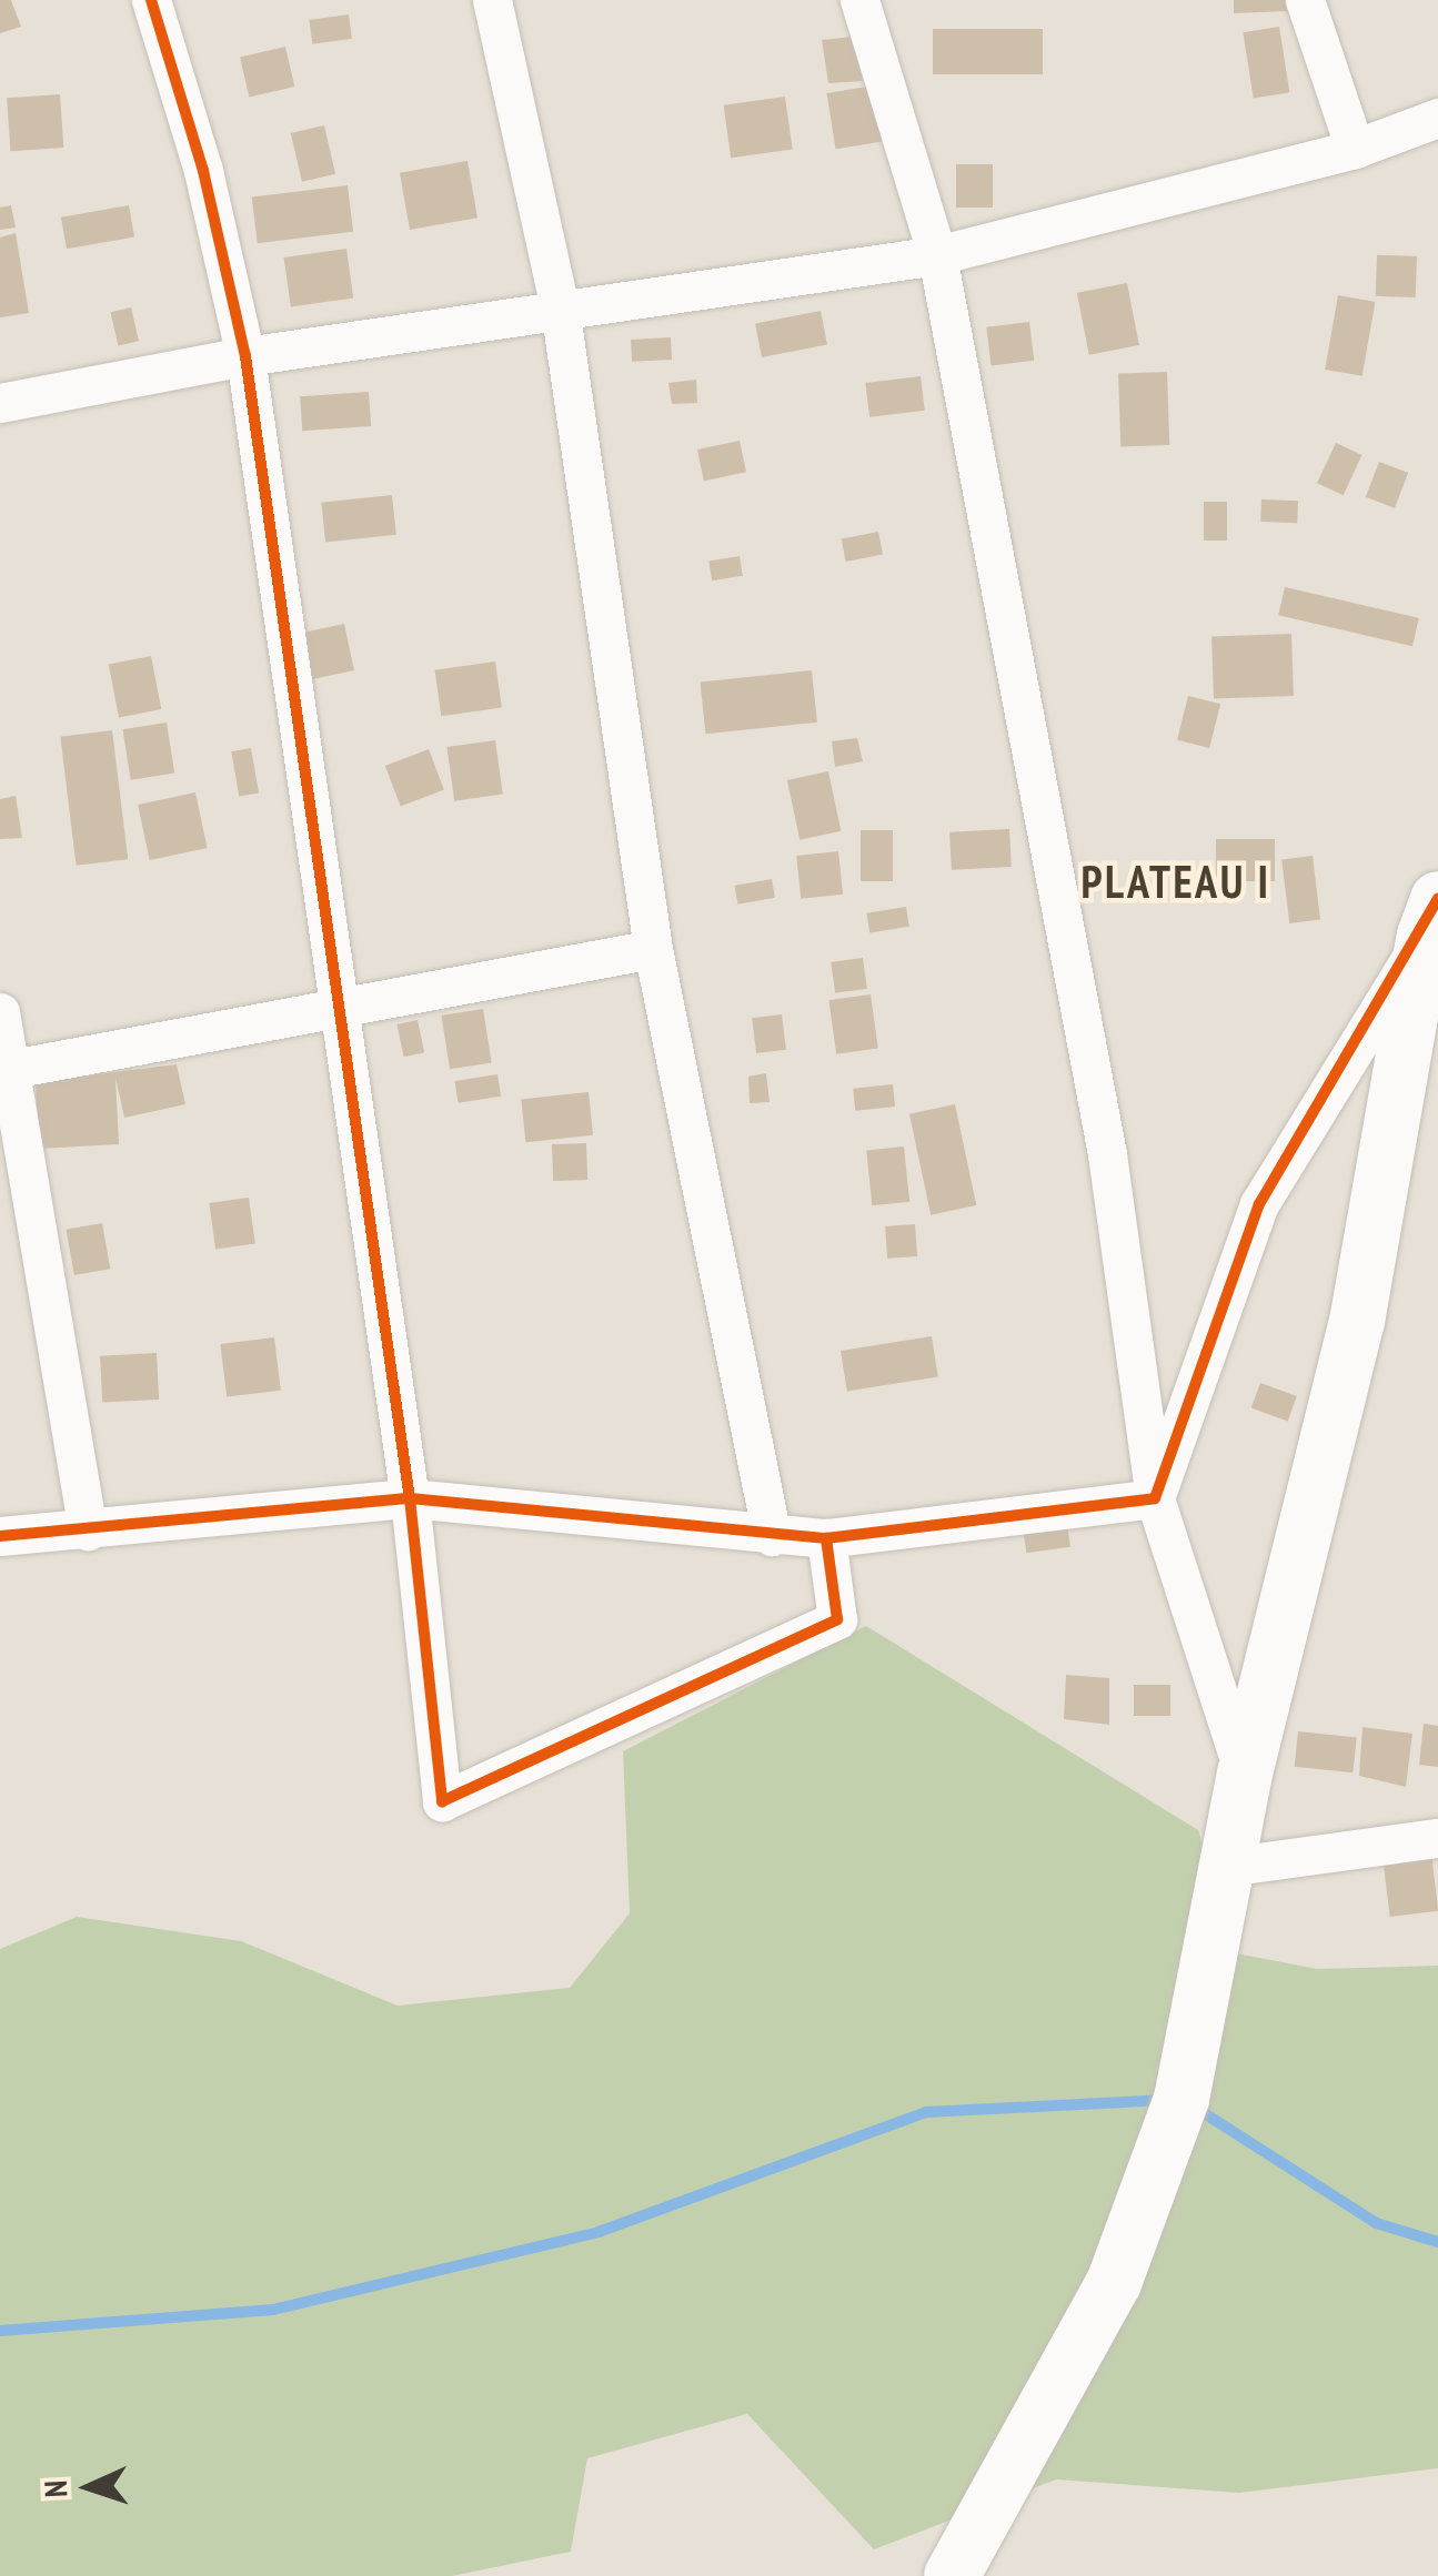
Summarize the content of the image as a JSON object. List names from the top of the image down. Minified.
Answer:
{"districts":["PLATEAU I"],"north":"left"}
